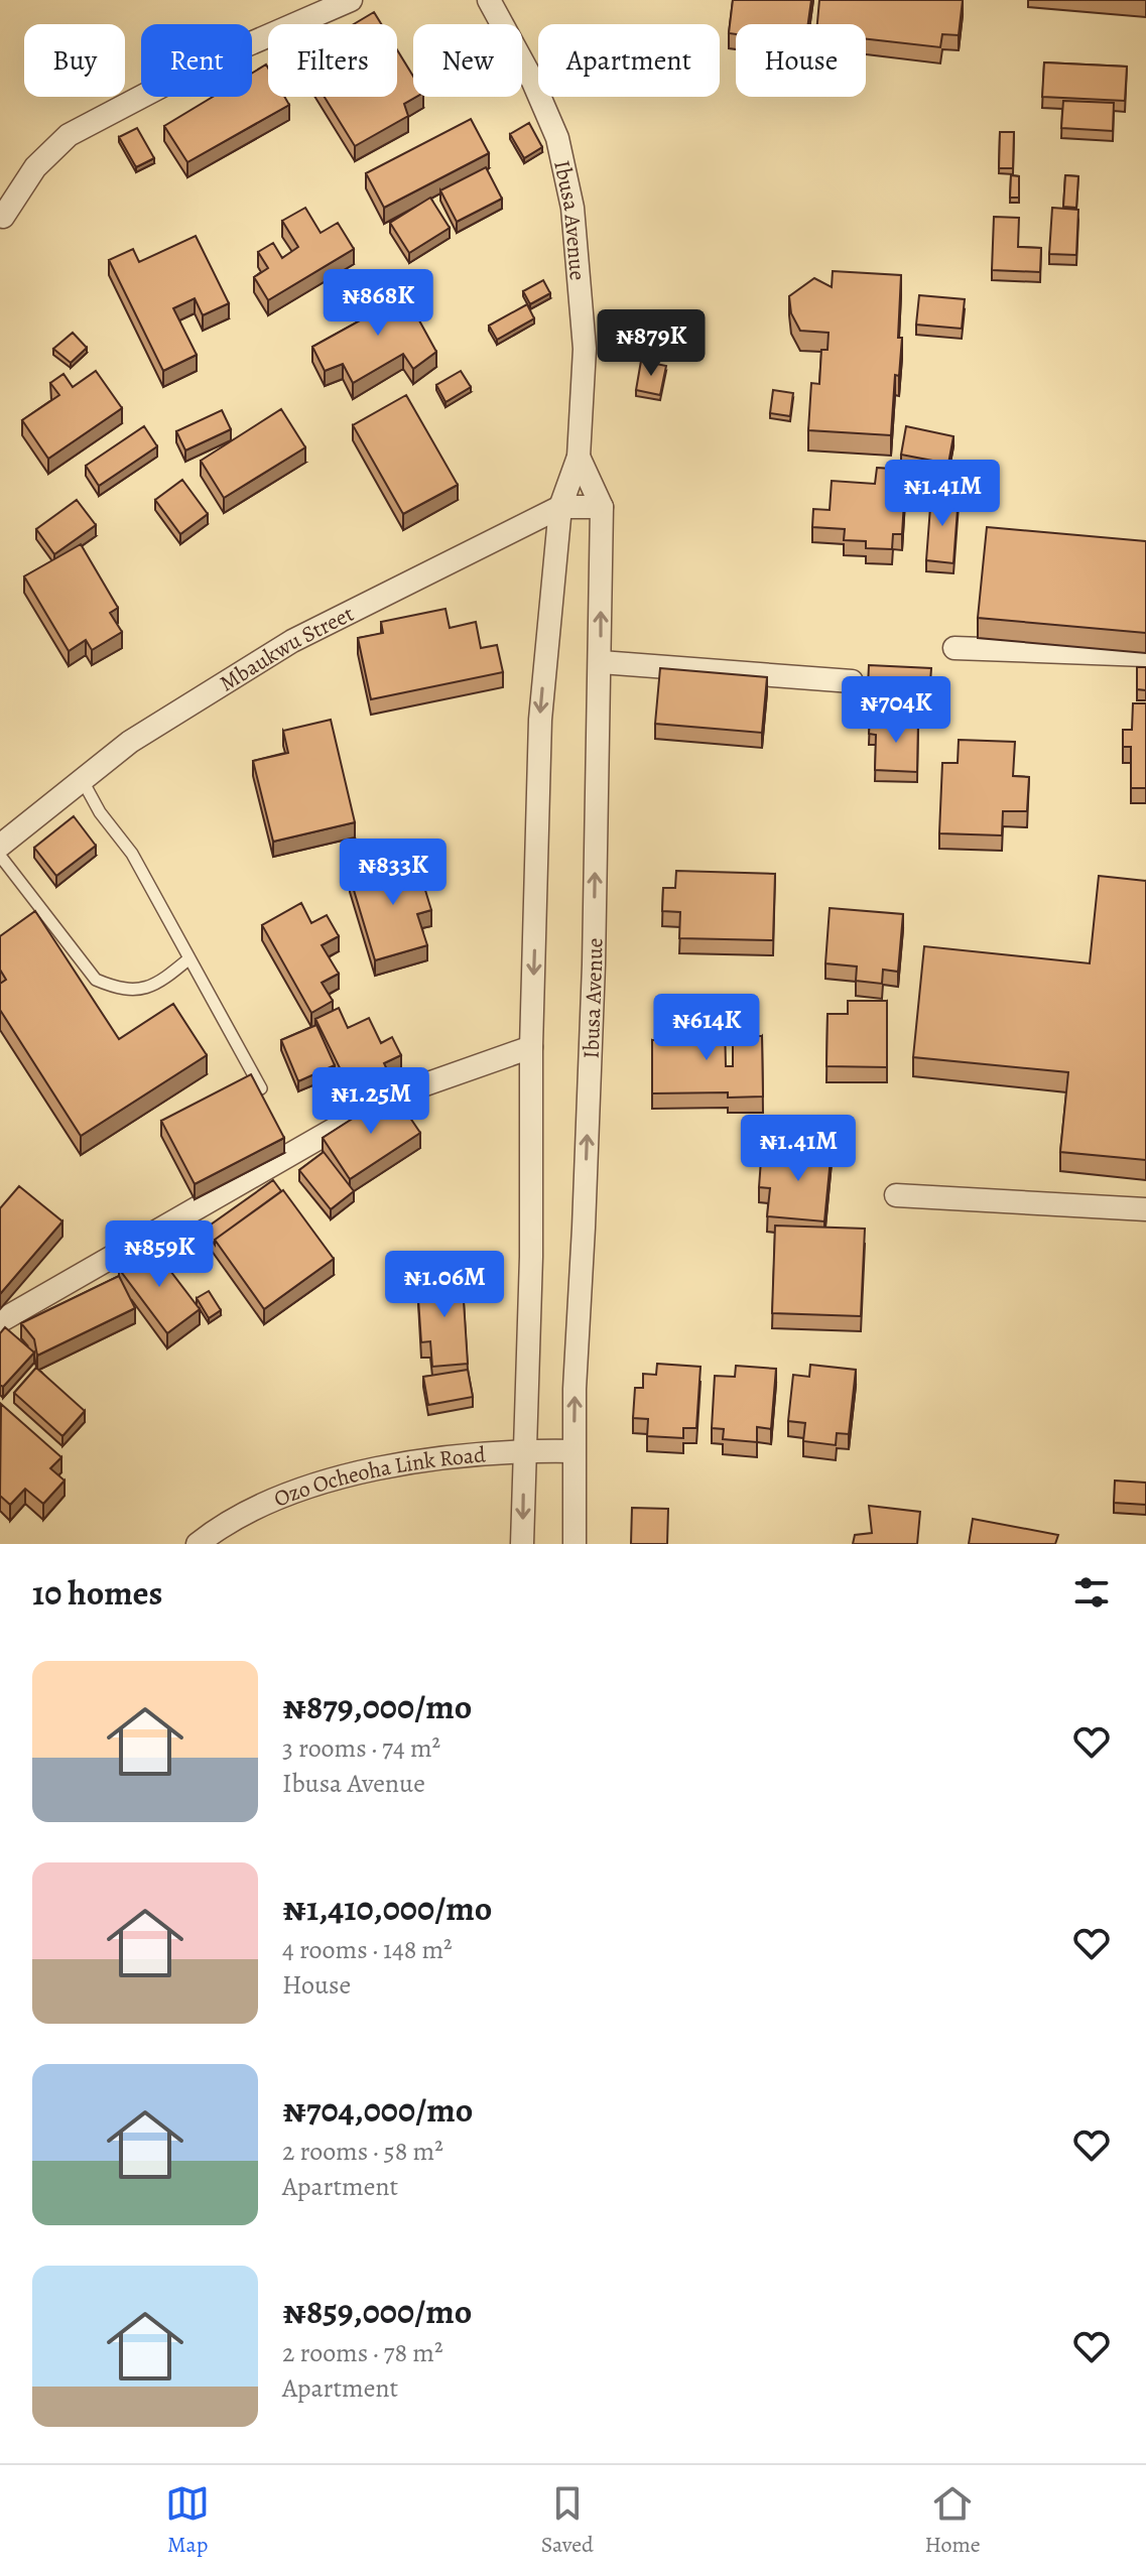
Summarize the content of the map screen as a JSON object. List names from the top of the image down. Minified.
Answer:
{"streets":{"street":["Ibusa Avenue","Mbaukwu Street","Ozo Ocheoha Link Road"]},"crossings":[["Ibusa Avenue","Mbaukwu Street"],["Ibusa Avenue","Ozo Ocheoha Link Road"]],"page":{"chip":["Buy","Rent","Filters","New","Apartment","House"],"price":["₦868K","₦879K","₦1.41M","₦704K","₦833K","₦614K","₦1.25M","₦1.41M","₦859K","₦1.06M"],"heading":"10 homes","list":[{"name":"₦879,000/mo","note":"3 rooms · 74 m² · Ibusa Avenue"},{"name":"₦1,410,000/mo","note":"4 rooms · 148 m² · House"},{"name":"₦704,000/mo","note":"2 rooms · 58 m² · Apartment"},{"name":"₦859,000/mo","note":"2 rooms · 78 m² · Apartment"}],"tabs":["Map","Saved","Home"]}}
